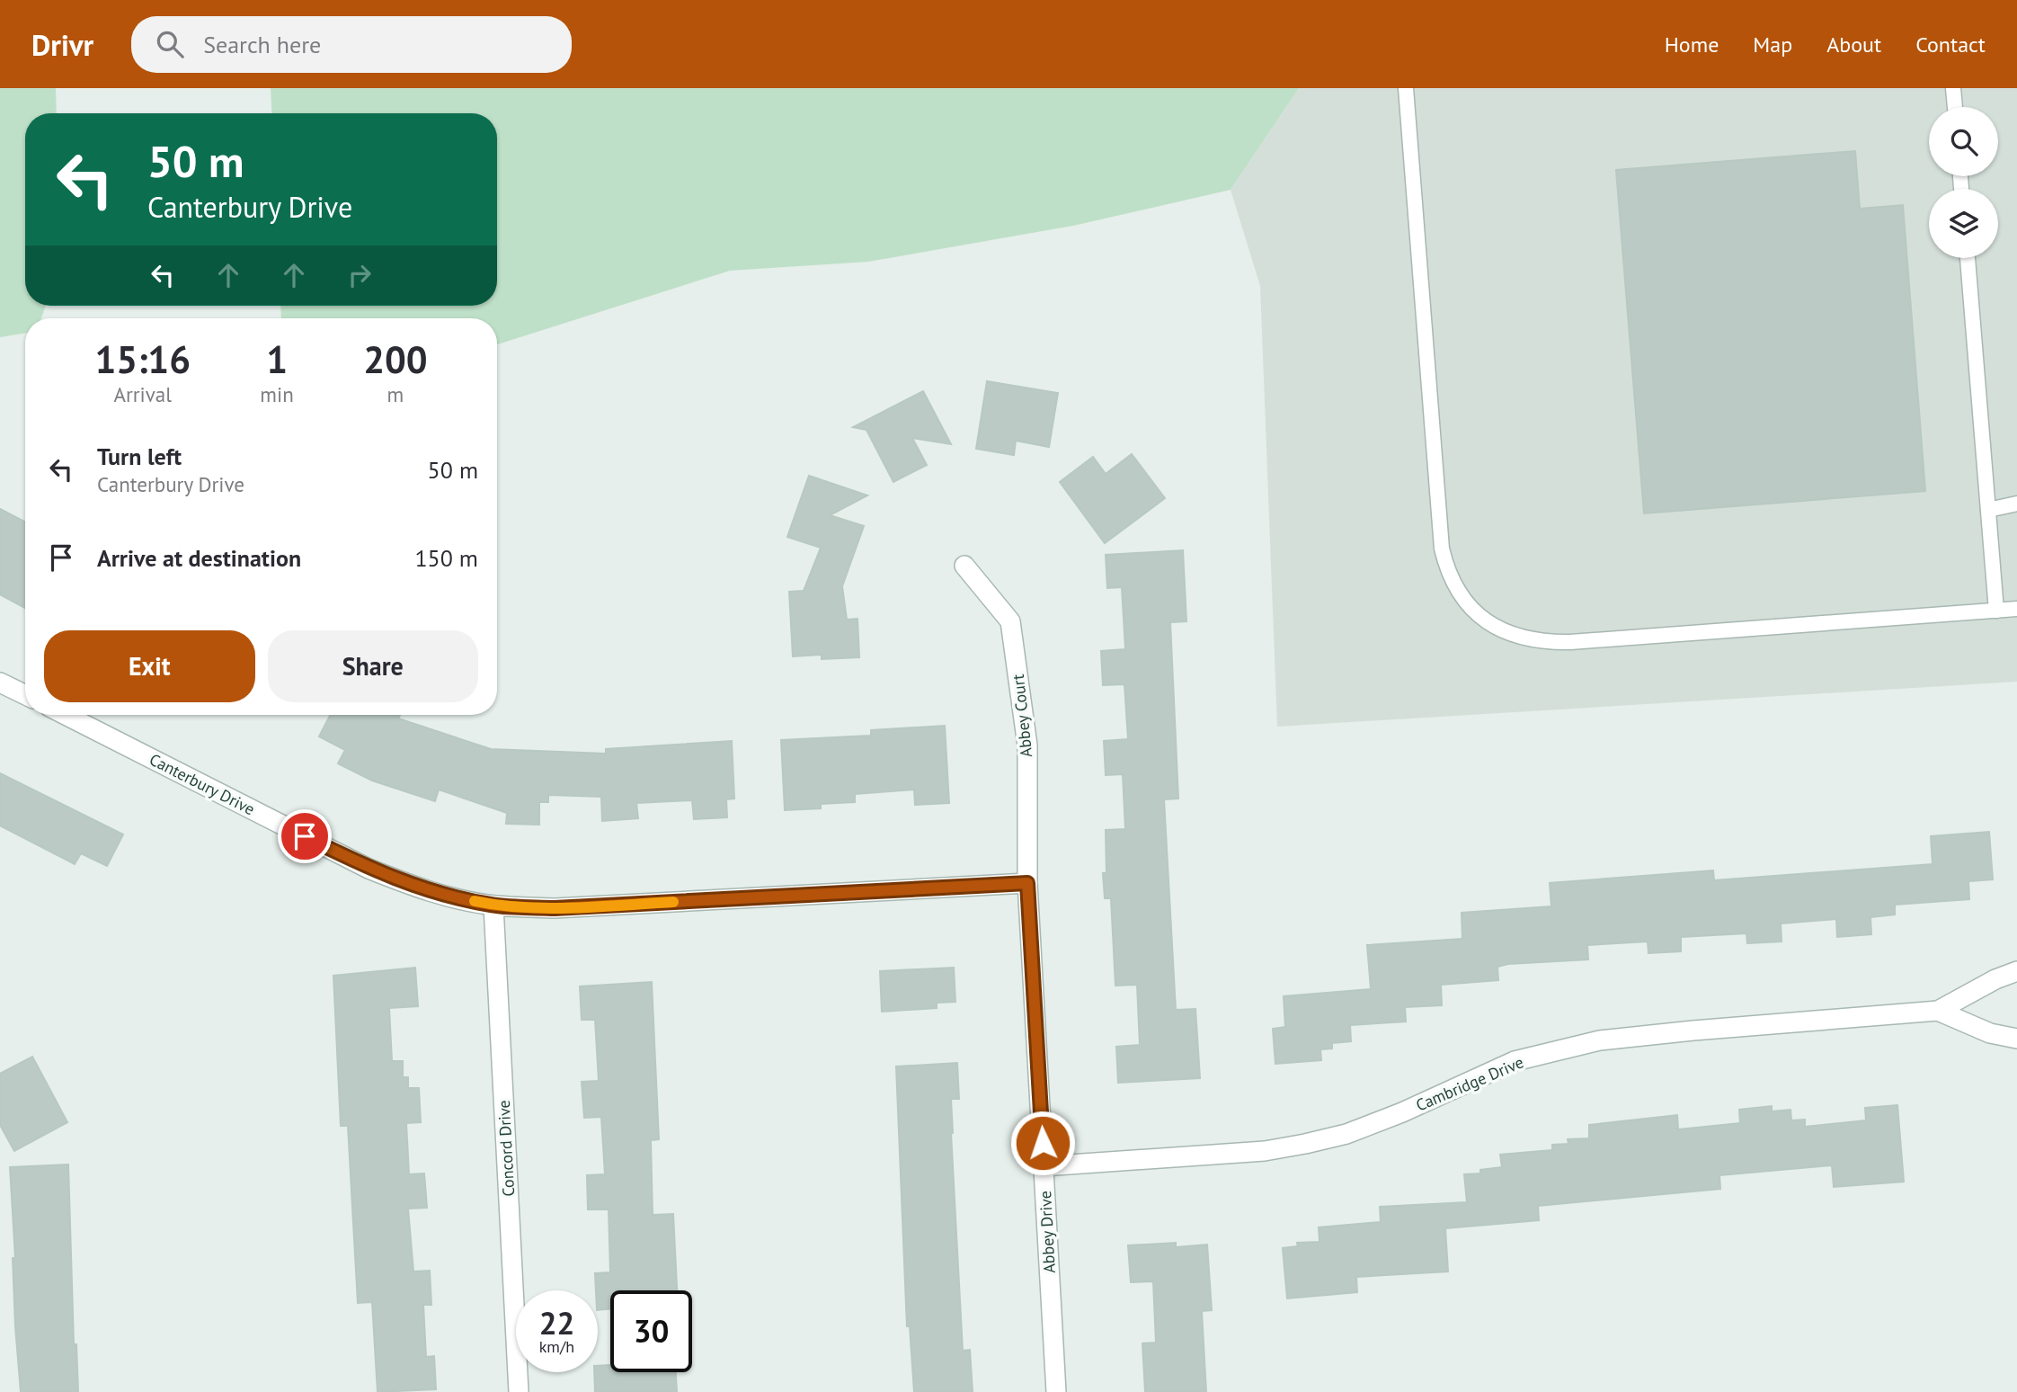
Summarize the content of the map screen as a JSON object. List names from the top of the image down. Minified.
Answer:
{"streets":{"street":["Abbey Court","Canterbury Drive","Cambridge Drive","Concord Drive","Abbey Drive"]},"crossings":[["Abbey Court","Canterbury Drive"],["Abbey Court","Abbey Drive"],["Canterbury Drive","Concord Drive"],["Canterbury Drive","Abbey Drive"],["Cambridge Drive","Abbey Drive"]],"page":{"header":"Drivr","search":"Search here","nav":["Home","Map","About","Contact"],"turn":["50 m","Canterbury Drive"],"eta":["15:16","Arrival","1","min","200","m"],"list":[{"name":"Turn left","note":"Canterbury Drive","value":"50 m"},{"name":"Arrive at destination","value":"150 m"}],"buttons":["Exit","Share"],"speed":"22 km/h","limit":"30"}}
